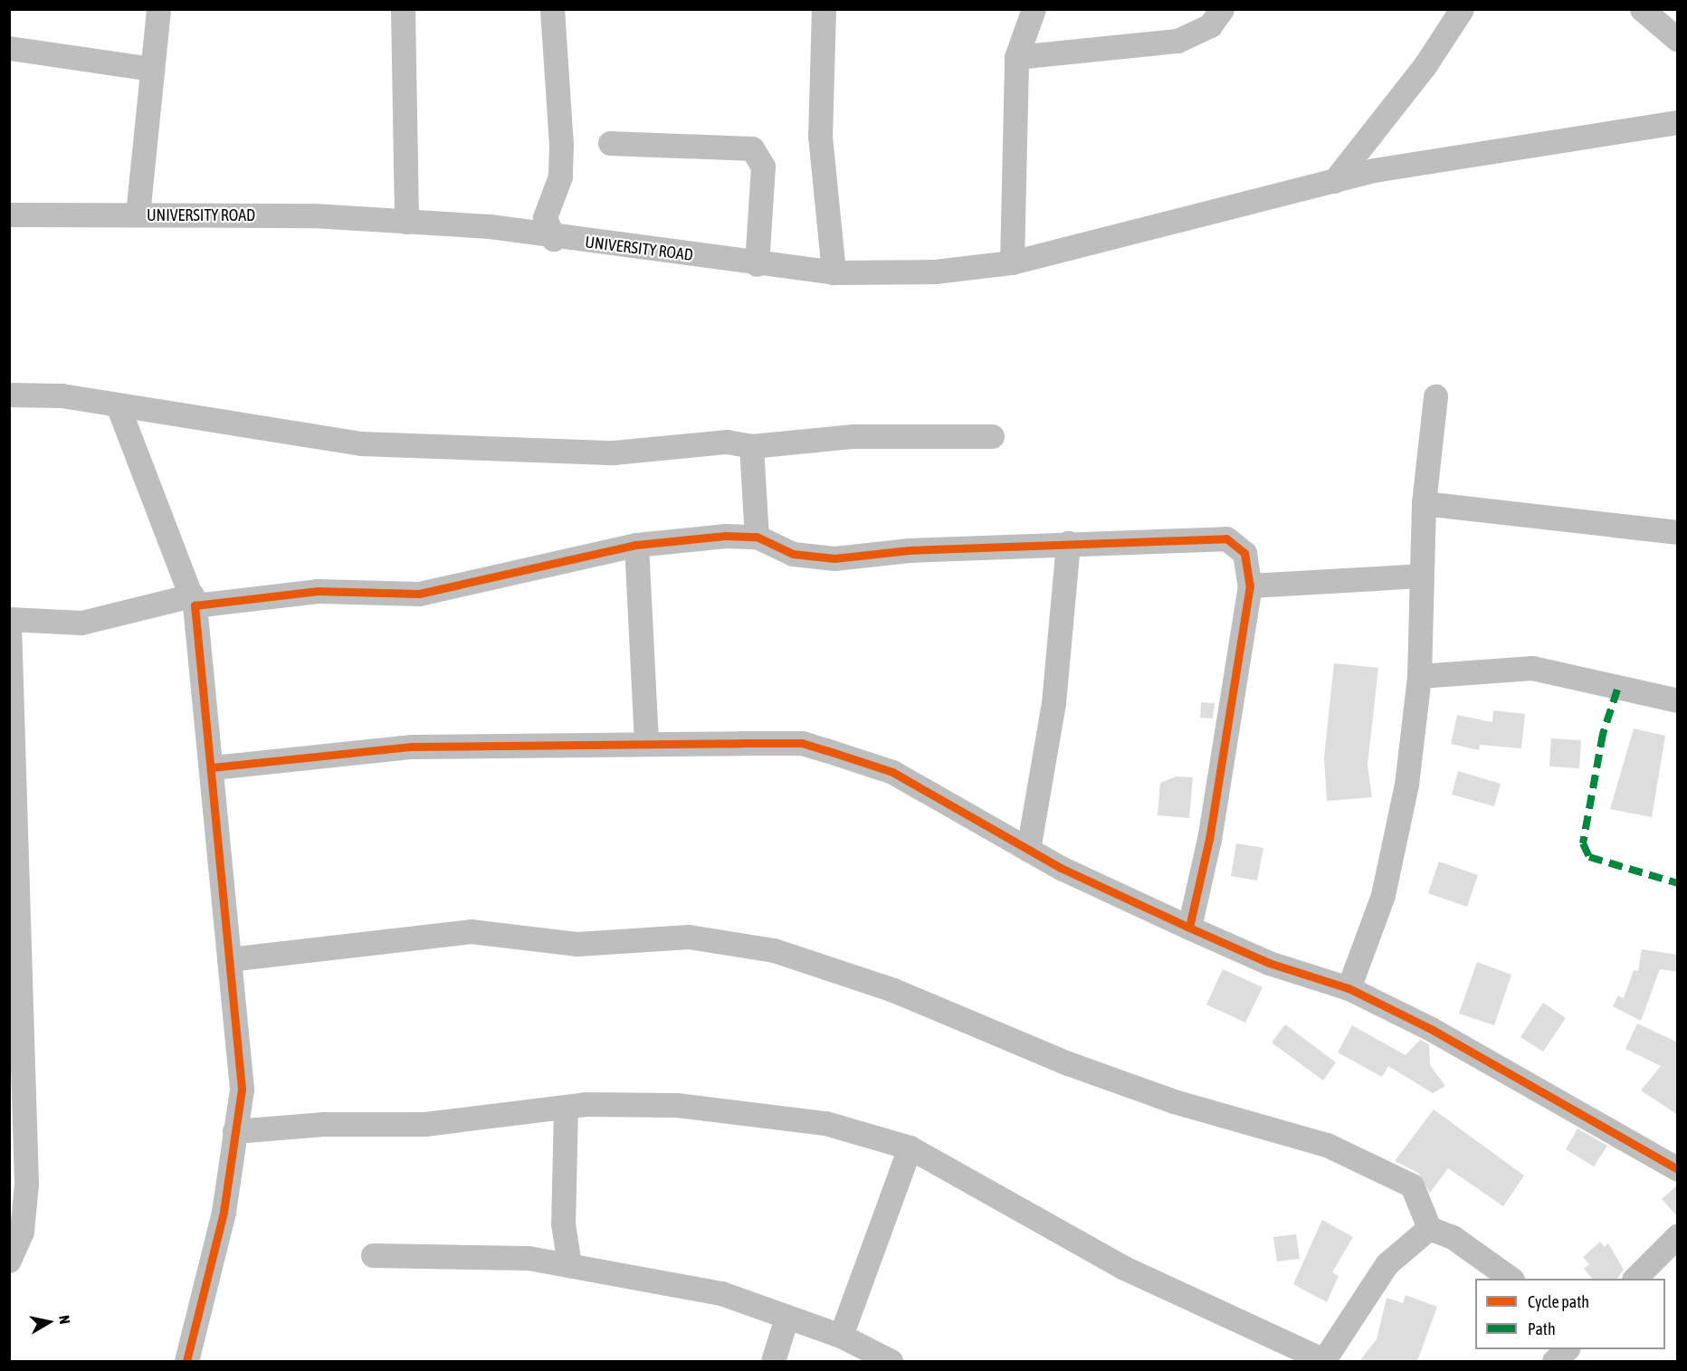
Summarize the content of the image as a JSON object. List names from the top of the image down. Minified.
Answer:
{"streets":{"street":["UNIVERSITY ROAD"]},"legend":["Cycle path","Path"],"north":"right"}
